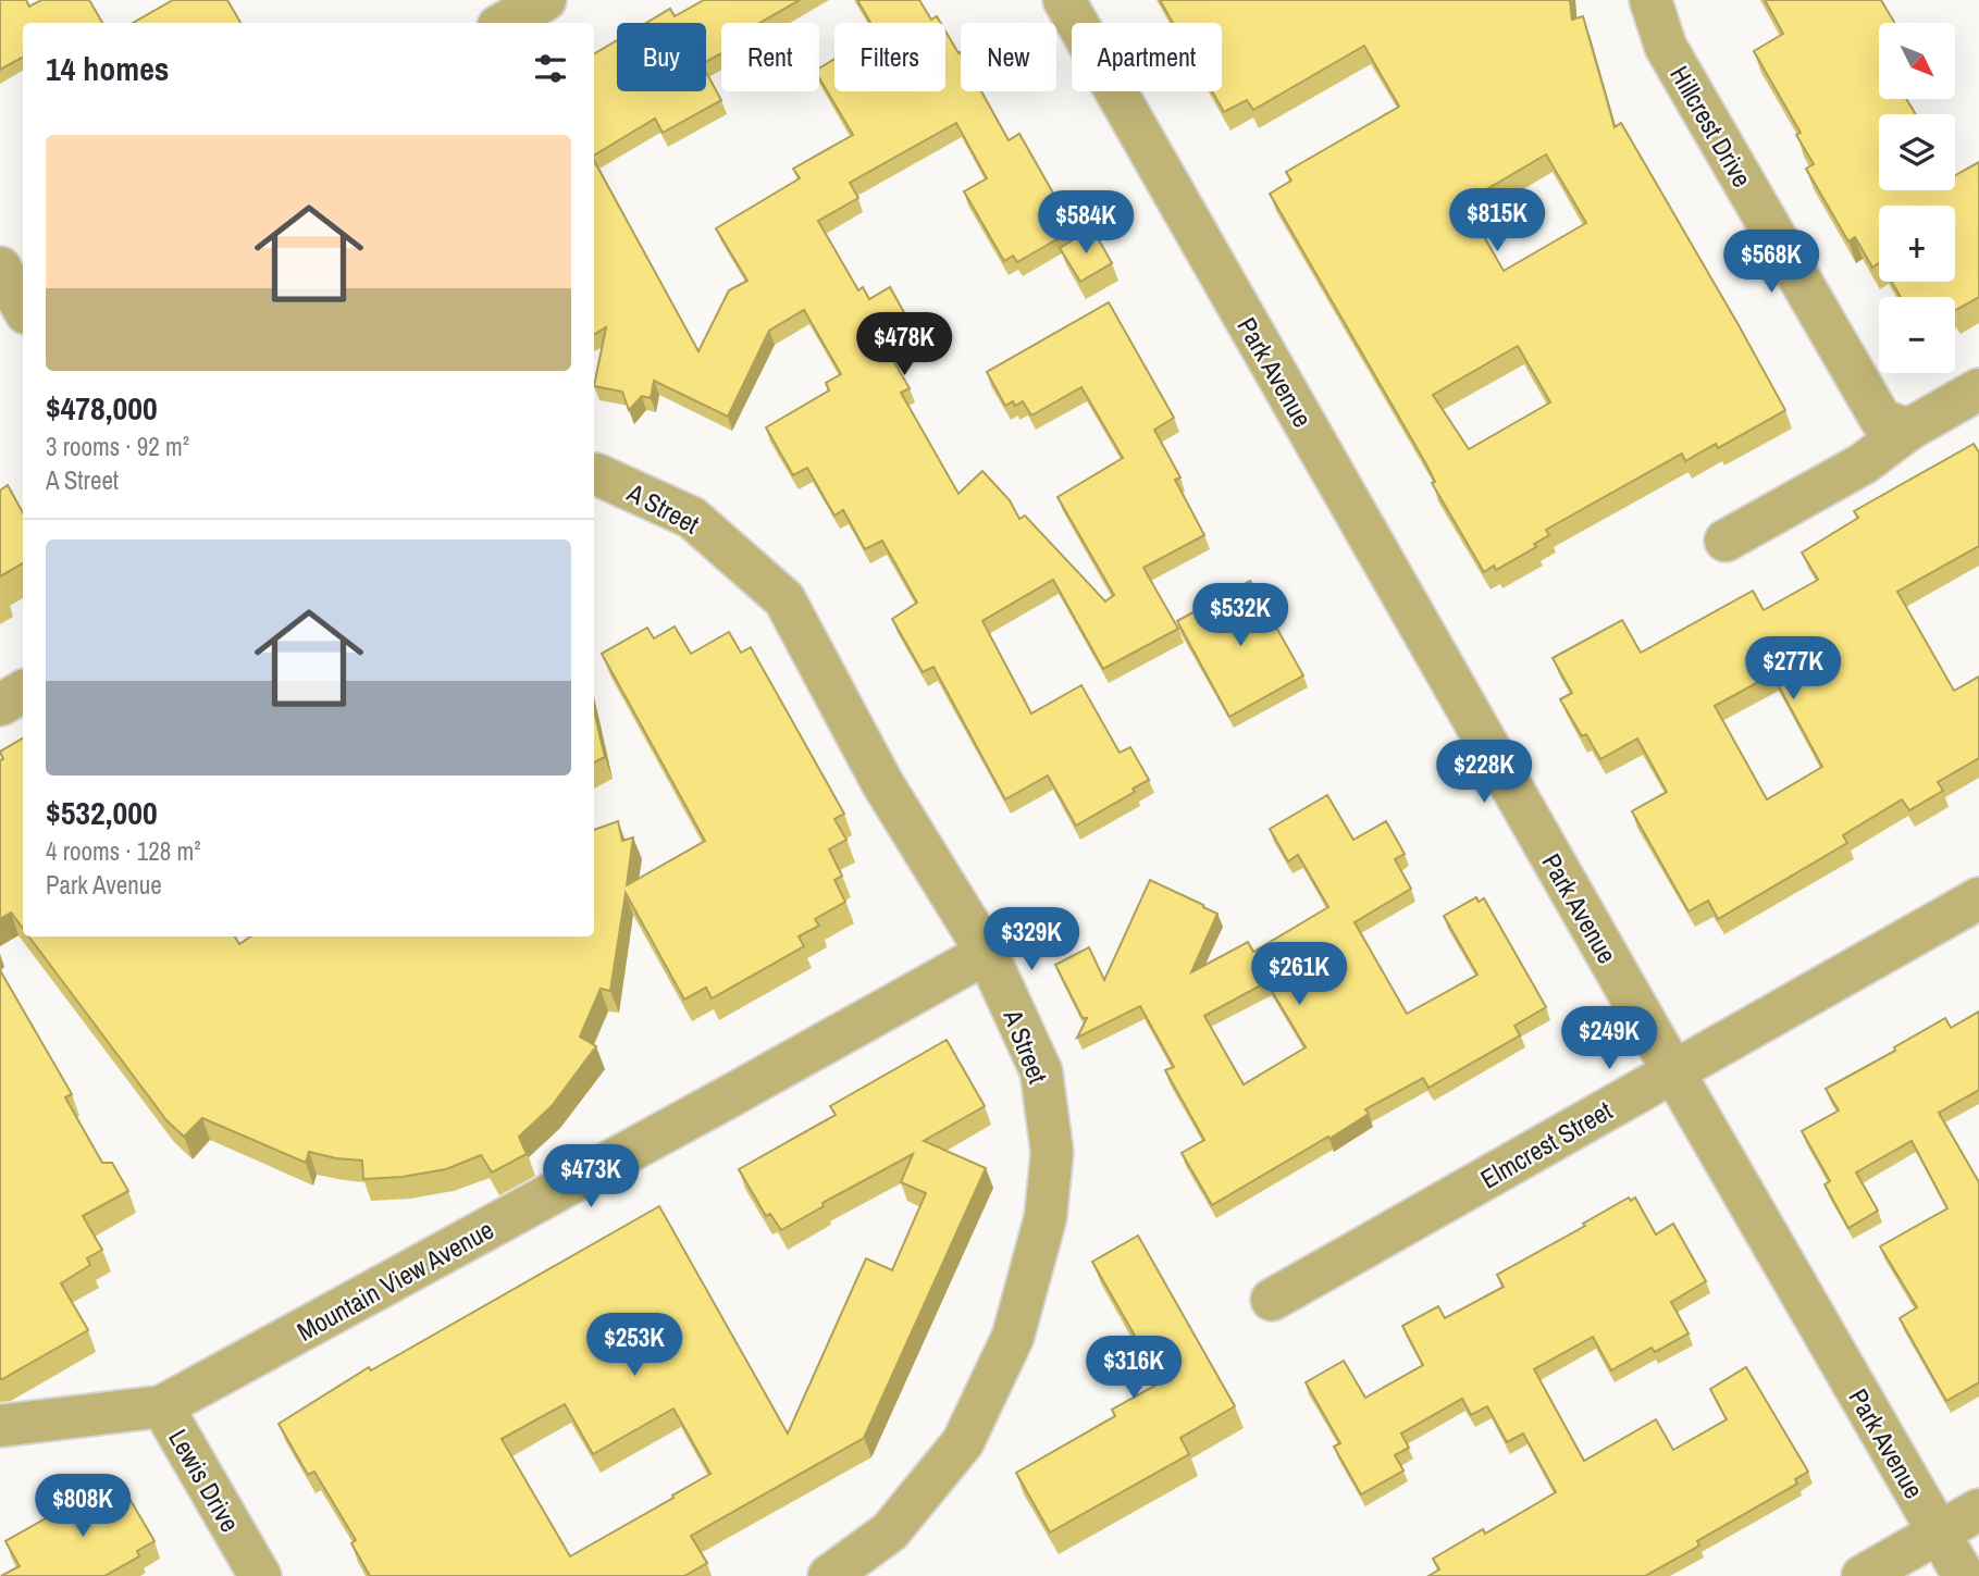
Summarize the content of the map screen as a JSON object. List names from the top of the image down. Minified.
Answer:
{"streets":{"street":["Hillcrest Drive","Park Avenue","A Street","Elmcrest Street","Mountain View Avenue","Lewis Drive"]},"crossings":[["Park Avenue","Elmcrest Street"],["A Street","Mountain View Avenue"],["Mountain View Avenue","Lewis Drive"]],"north":"bottom right","page":{"map_buttons":["+","−"],"chip":["Buy","Rent","Filters","New","Apartment"],"heading":"14 homes","list":[{"name":"$478,000","note":"3 rooms · 92 m² · A Street"},{"name":"$532,000","note":"4 rooms · 128 m² · Park Avenue"}],"price":["$815K","$584K","$568K","$478K","$532K","$277K","$228K","$329K","$261K","$249K","$473K","$253K","$316K","$808K"]}}
